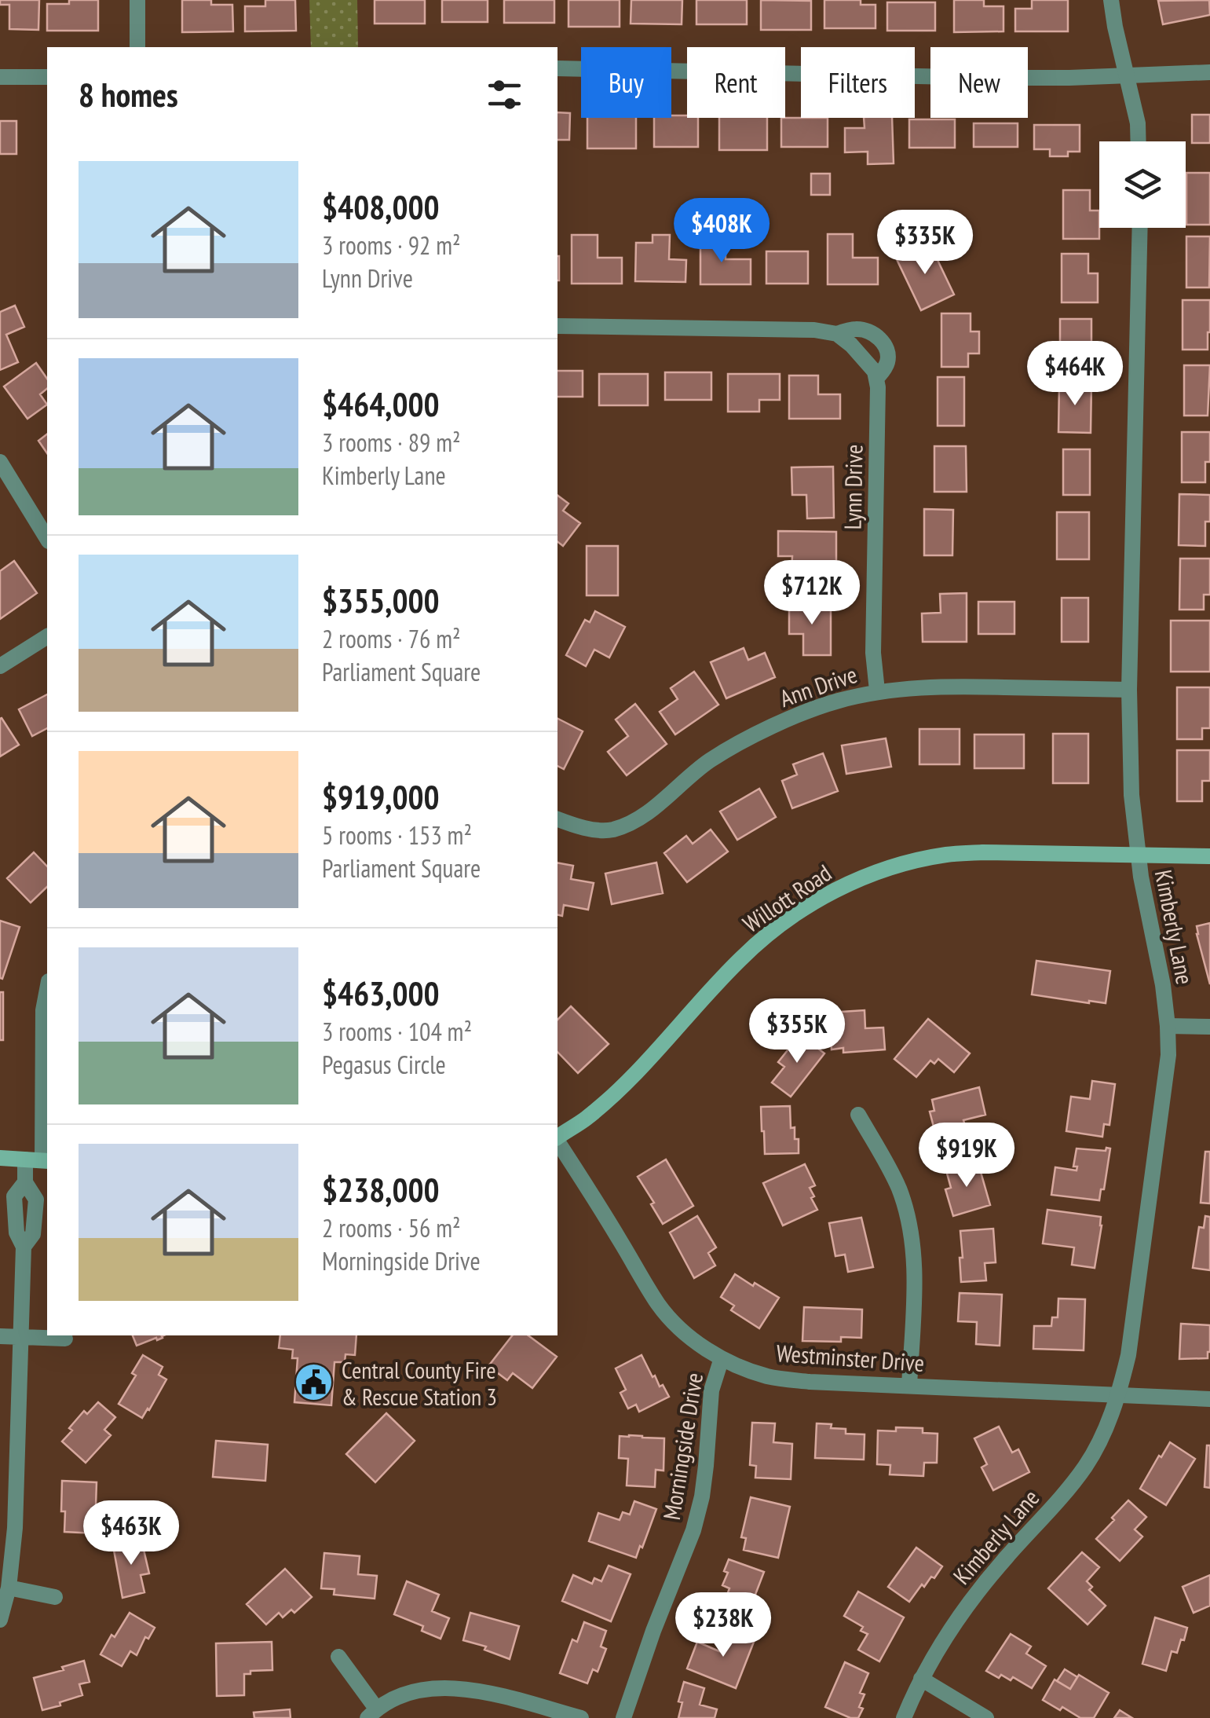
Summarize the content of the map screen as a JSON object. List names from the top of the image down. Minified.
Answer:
{"streets":{"main road":["Willott Road"],"street":["Lynn Drive","Ann Drive","Kimberly Lane","Westminster Drive","Morningside Drive"]},"crossings":[["Lynn Drive","Ann Drive"],["Ann Drive","Kimberly Lane"],["Willott Road","Kimberly Lane"],["Kimberly Lane","Westminster Drive"],["Westminster Drive","Morningside Drive"]],"places":{"public building":["Central County Fire & Rescue Station 3"]},"page":{"chip":["Buy","Rent","Filters","New"],"heading":"8 homes","list":[{"name":"$408,000","note":"3 rooms · 92 m² · Lynn Drive"},{"name":"$464,000","note":"3 rooms · 89 m² · Kimberly Lane"},{"name":"$355,000","note":"2 rooms · 76 m² · Parliament Square"},{"name":"$919,000","note":"5 rooms · 153 m² · Parliament Square"},{"name":"$463,000","note":"3 rooms · 104 m² · Pegasus Circle"},{"name":"$238,000","note":"2 rooms · 56 m² · Morningside Drive"}],"price":["$408K","$335K","$464K","$712K","$355K","$919K","$463K","$238K"]}}
